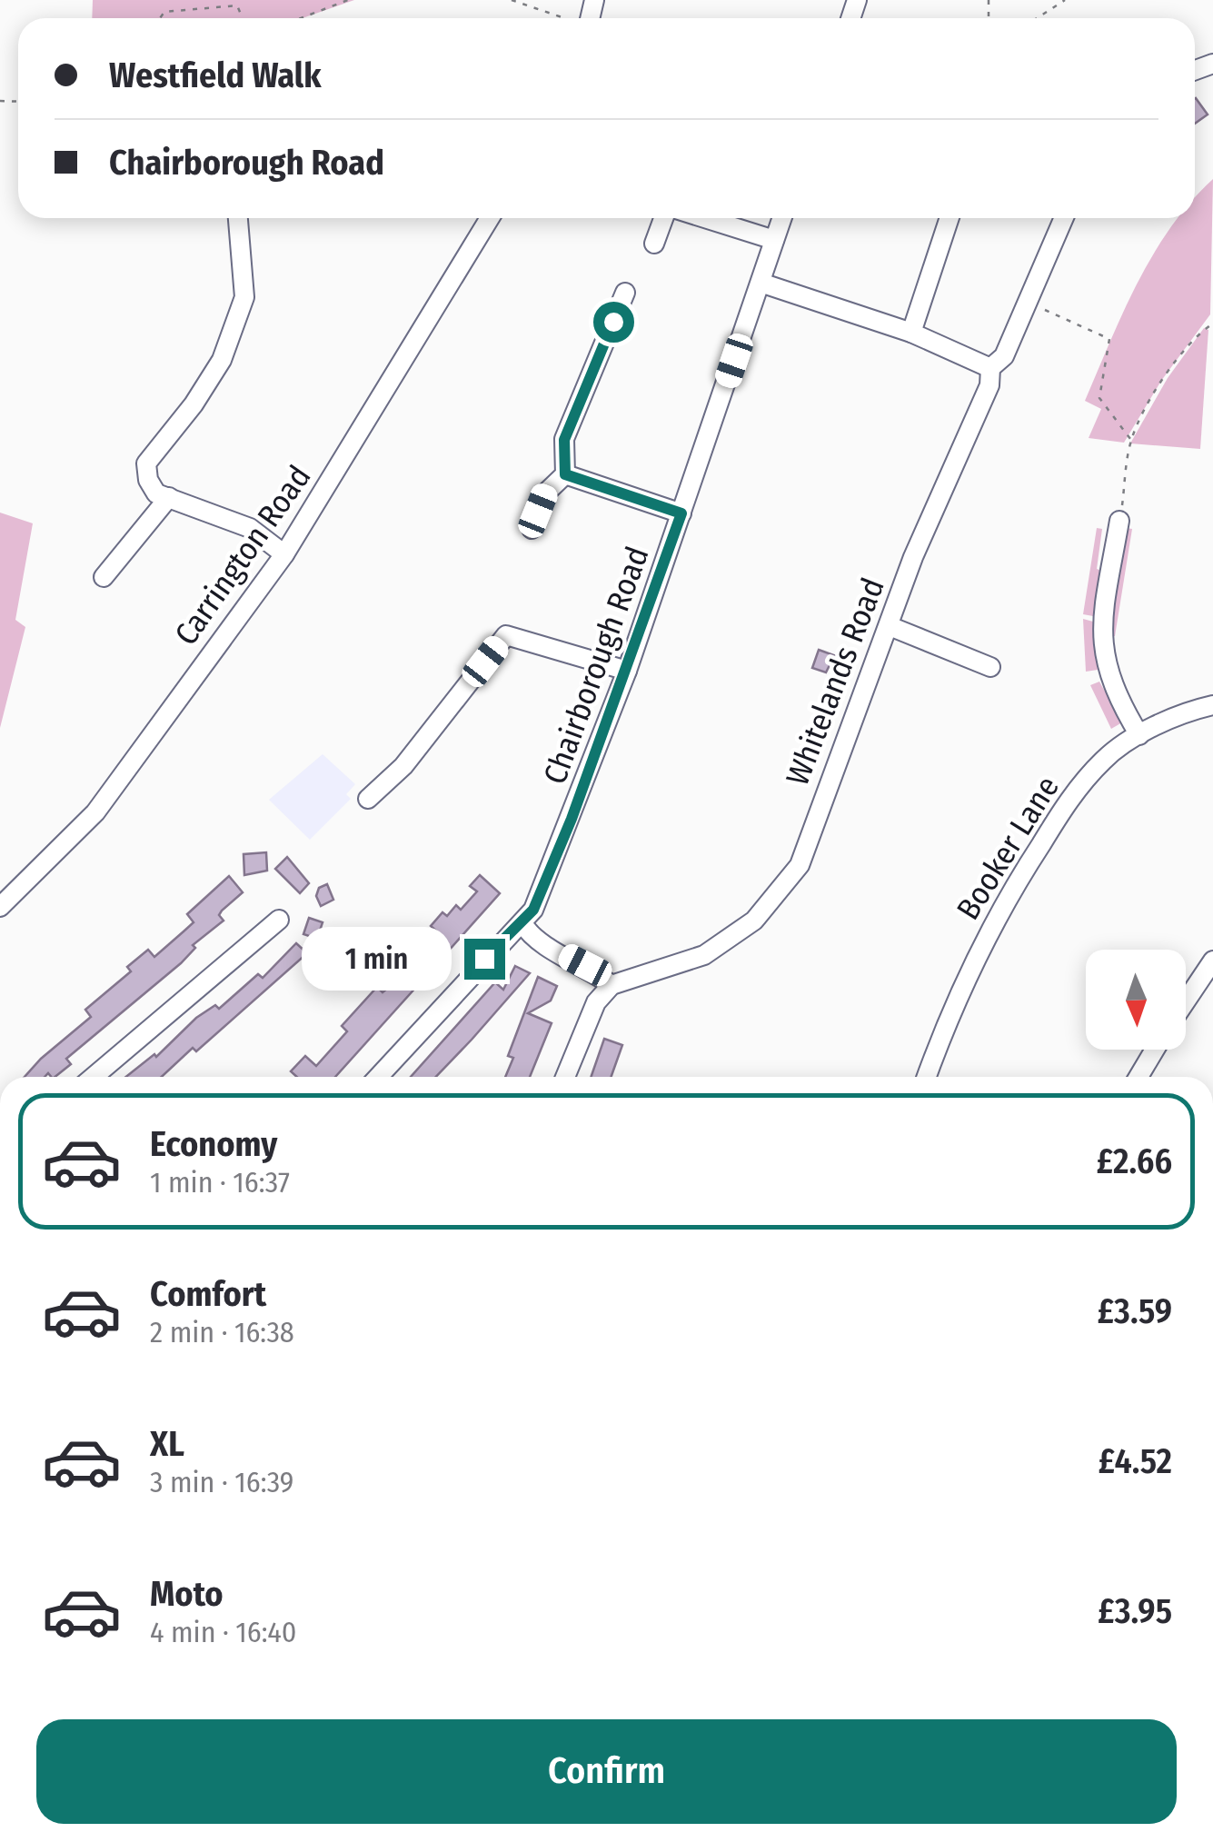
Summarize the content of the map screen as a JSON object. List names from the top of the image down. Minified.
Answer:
{"streets":{"street":["Carrington Road","Chairborough Road","Whitelands Road","Booker Lane"]},"north":"bottom","page":{"banner":["Westfield Walk","Chairborough Road"],"bubble":"1 min","list":[{"name":"Economy","note":"1 min · 16:37","value":"£2.66"},{"name":"Comfort","note":"2 min · 16:38","value":"£3.59"},{"name":"XL","note":"3 min · 16:39","value":"£4.52"},{"name":"Moto","note":"4 min · 16:40","value":"£3.95"}],"buttons":"Confirm"}}
